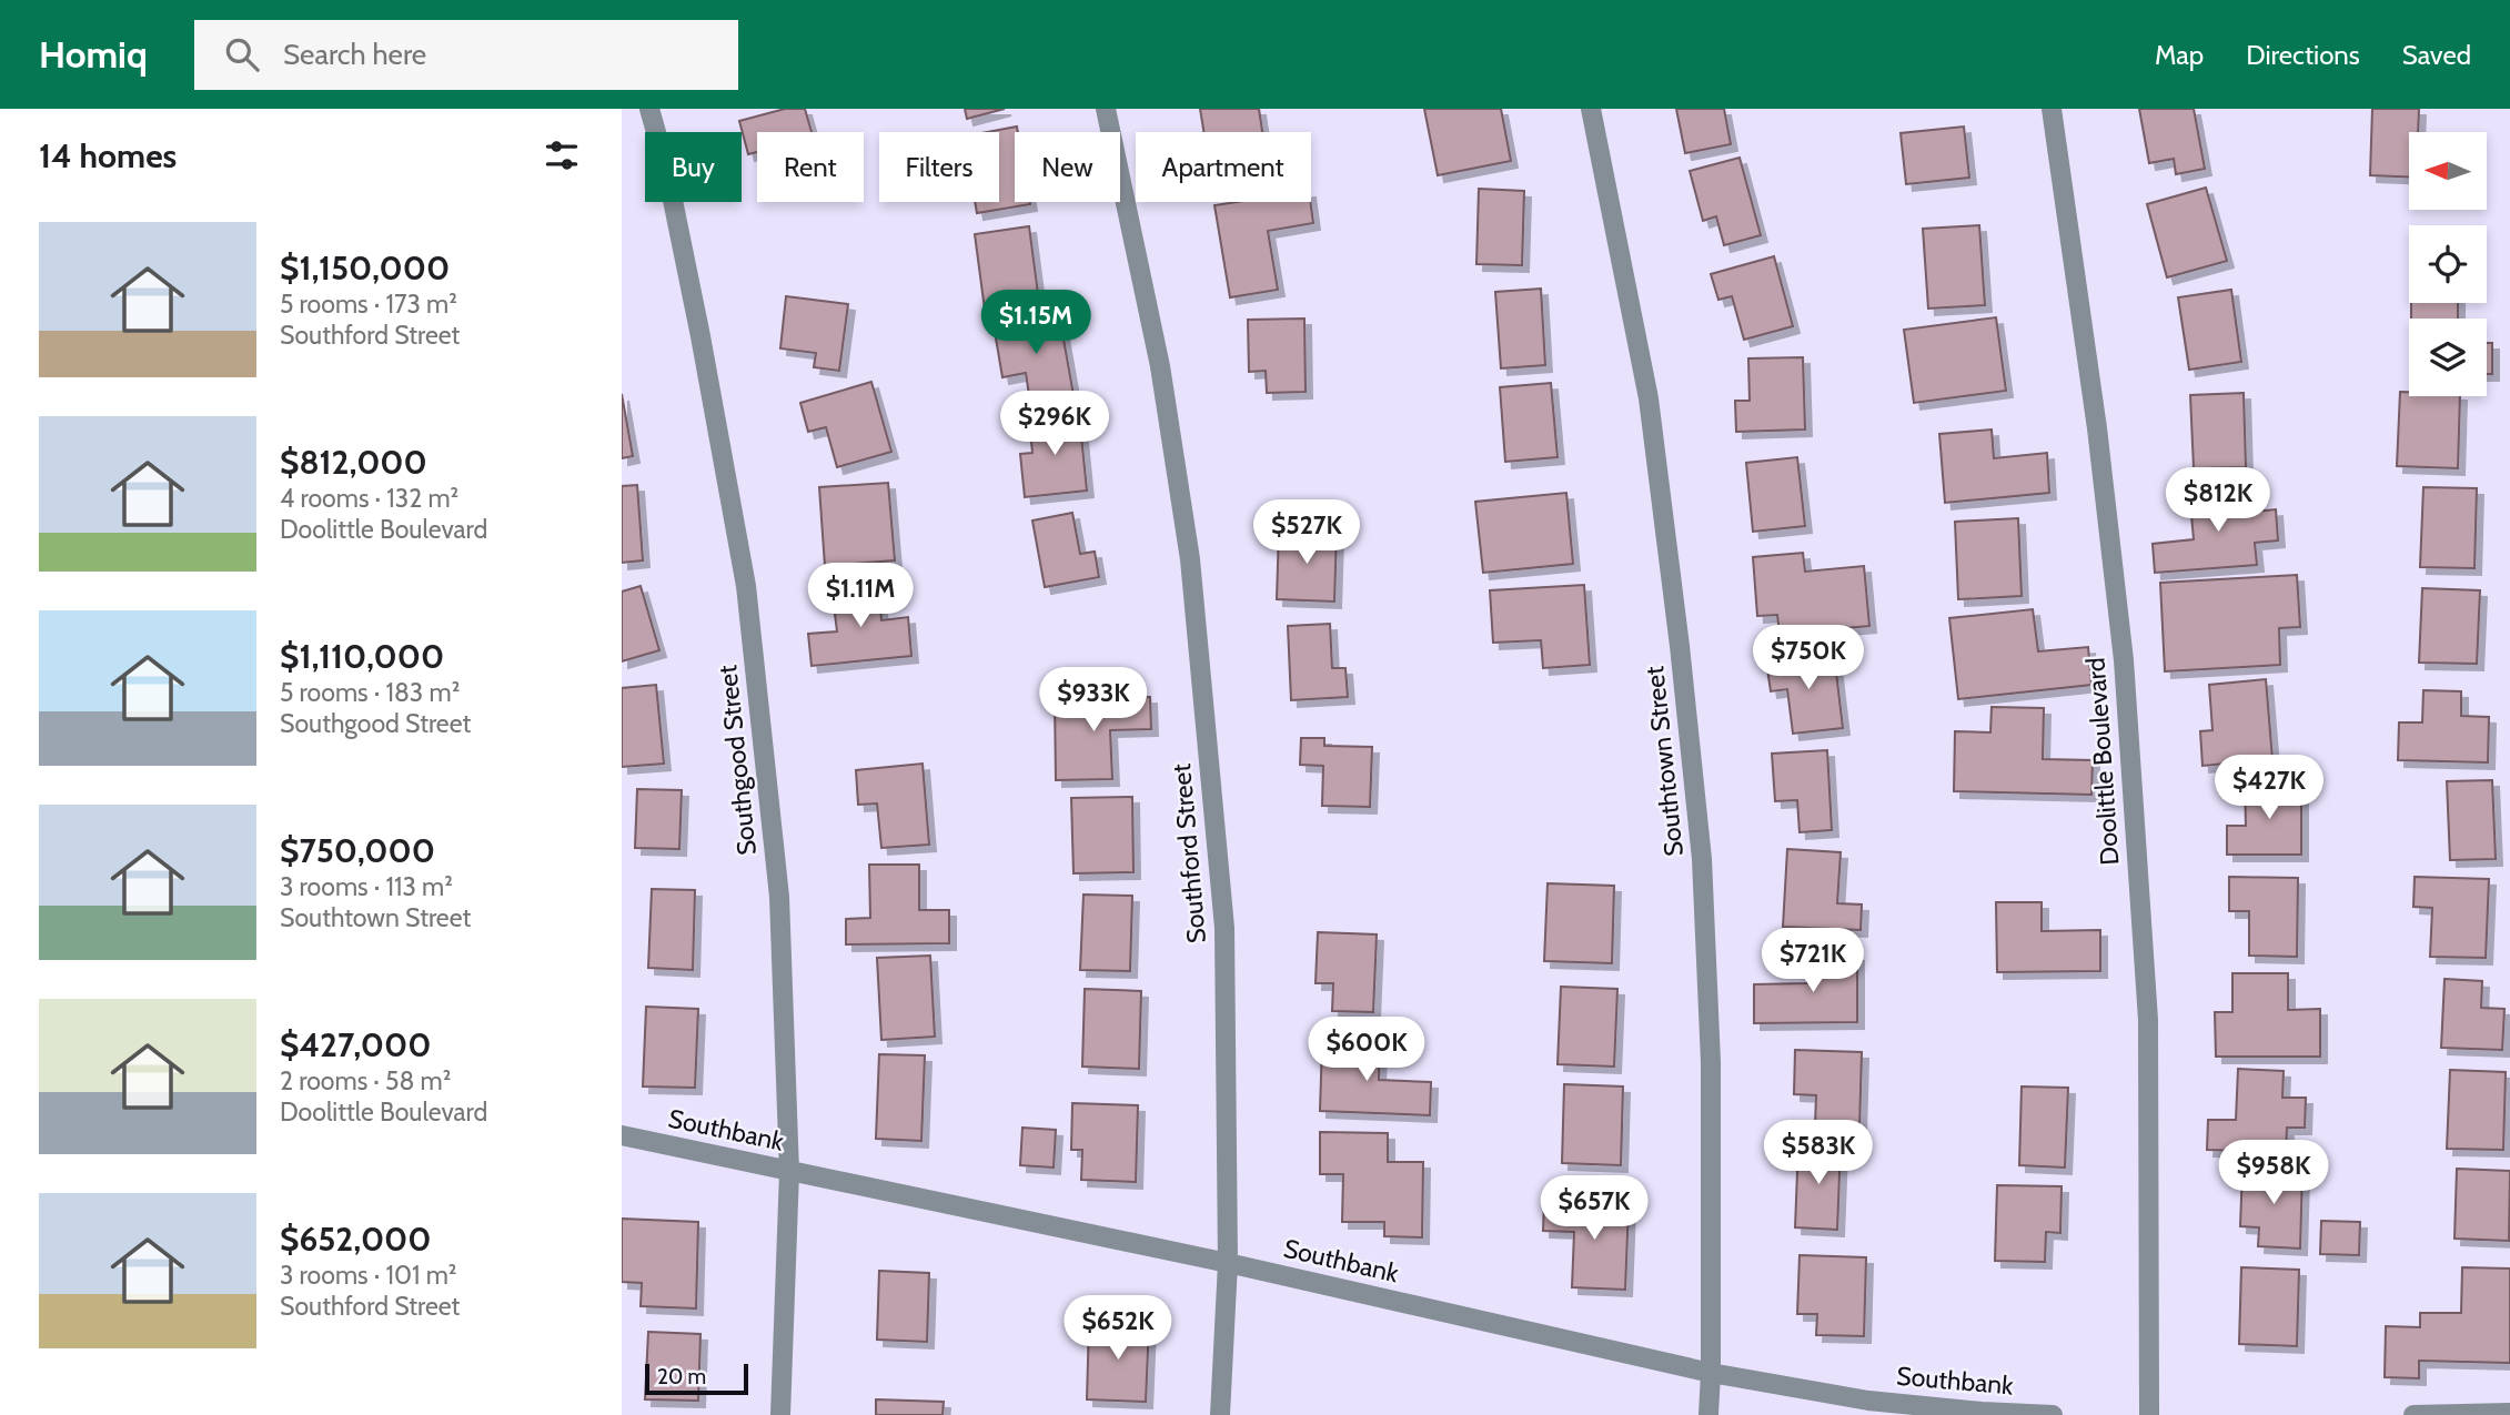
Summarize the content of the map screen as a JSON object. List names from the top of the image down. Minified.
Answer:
{"streets":{"street":["Southgood Street","Southtown Street","Doolittle Boulevard","Southford Street","Southbank"]},"crossings":[["Southgood Street","Southbank"],["Southtown Street","Southbank"],["Southford Street","Southbank"]],"scale_bar":"20 m","north":"left","page":{"header":"Homiq","search":"Search here","nav":["Map","Directions","Saved"],"heading":"14 homes","chip":["Buy","Rent","Filters","New","Apartment"],"list":[{"name":"$1,150,000","note":"5 rooms · 173 m² · Southford Street"},{"name":"$812,000","note":"4 rooms · 132 m² · Doolittle Boulevard"},{"name":"$1,110,000","note":"5 rooms · 183 m² · Southgood Street"},{"name":"$750,000","note":"3 rooms · 113 m² · Southtown Street"},{"name":"$427,000","note":"2 rooms · 58 m² · Doolittle Boulevard"},{"name":"$652,000","note":"3 rooms · 101 m² · Southford Street"}],"price":["$1.15M","$296K","$812K","$527K","$1.11M","$750K","$933K","$427K","$721K","$600K","$583K","$958K","$657K","$652K"],"scale":"20 m"}}
